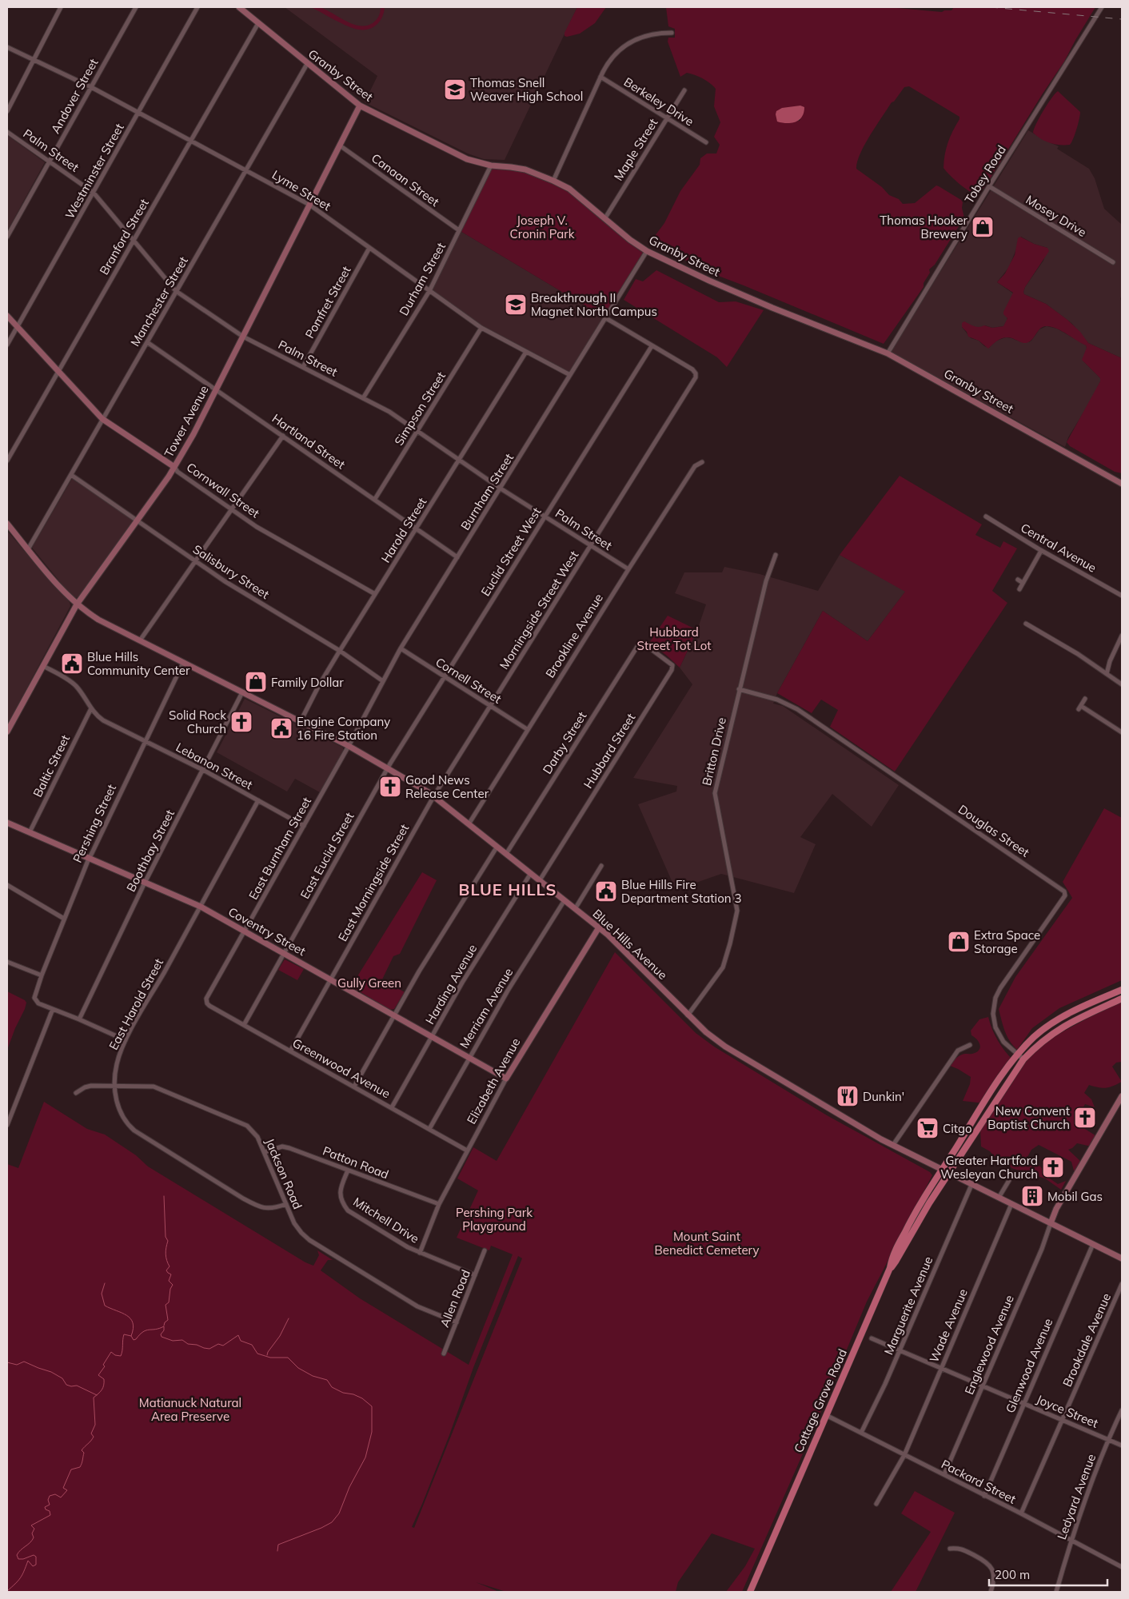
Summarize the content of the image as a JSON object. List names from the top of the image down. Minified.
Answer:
{"streets":{"main road":["Granby Street","Tower Avenue","Cornwall Street","Coventry Street","Blue Hills Avenue","Elizabeth Avenue","Cottage Grove Road"],"street":["Andover Street","Berkeley Drive","Maple Street","Palm Street","Westminster Street","Tobey Road","Canaan Street","Lyme Street","Mosey Drive","Branford Street","Durham Street","Manchester Street","Pomfret Street","Simpson Street","Hartland Street","Burnham Street","Harold Street","Central Avenue","Euclid Street West","Salisbury Street","Morningside Street West","Brookline Avenue","Cornell Street","Darby Street","Hubbard Street","Britton Drive","Baltic Street","Lebanon Street","Pershing Street","Douglas Street","East Burnham Street","Boothbay Street","East Euclid Street","East Morningside Street","Harding Avenue","East Harold Street","Merriam Avenue","Greenwood Avenue","Patton Road","Jackson Road","Mitchell Drive","Allen Road","Marguerite Avenue","Wade Avenue","Brookdale Avenue","Englewood Avenue","Glenwood Avenue","Joyce Street","Packard Street","Ledyard Avenue"]},"crossings":[["Granby Street","Maple Street"],["Granby Street","Tobey Road"],["Granby Street","Branford Street"],["Granby Street","Durham Street"],["Granby Street","Manchester Street"],["Granby Street","Tower Avenue"],["Granby Street","Burnham Street"],["Andover Street","Palm Street"],["Andover Street","Lyme Street"],["Berkeley Drive","Maple Street"],["Palm Street","Westminster Street"],["Palm Street","Branford Street"],["Palm Street","Durham Street"],["Palm Street","Manchester Street"],["Palm Street","Pomfret Street"],["Palm Street","Simpson Street"],["Palm Street","Tower Avenue"],["Palm Street","Burnham Street"],["Palm Street","Harold Street"],["Palm Street","Euclid Street West"],["Palm Street","Morningside Street West"],["Palm Street","Brookline Avenue"],["Westminster Street","Lyme Street"],["Westminster Street","Cornwall Street"],["Tobey Road","Mosey Drive"],["Canaan Street","Durham Street"],["Canaan Street","Tower Avenue"],["Lyme Street","Branford Street"],["Lyme Street","Durham Street"],["Lyme Street","Manchester Street"],["Lyme Street","Pomfret Street"],["Lyme Street","Simpson Street"],["Lyme Street","Tower Avenue"],["Lyme Street","Burnham Street"],["Lyme Street","Harold Street"],["Branford Street","Cornwall Street"],["Manchester Street","Hartland Street"],["Manchester Street","Cornwall Street"],["Manchester Street","Salisbury Street"],["Manchester Street","Blue Hills Avenue"],["Simpson Street","Hartland Street"],["Tower Avenue","Hartland Street"],["Tower Avenue","Cornwall Street"],["Tower Avenue","Salisbury Street"],["Tower Avenue","Lebanon Street"],["Tower Avenue","Blue Hills Avenue"],["Hartland Street","Burnham Street"],["Hartland Street","Harold Street"],["Cornwall Street","Harold Street"],["Burnham Street","Salisbury Street"],["Burnham Street","Cornell Street"],["Burnham Street","East Burnham Street"],["Burnham Street","Blue Hills Avenue"],["Harold Street","Salisbury Street"],["Harold Street","Blue Hills Avenue"],["Euclid Street West","Morningside Street West"],["Euclid Street West","Cornell Street"],["Euclid Street West","East Euclid Street"],["Euclid Street West","Blue Hills Avenue"],["Morningside Street West","Cornell Street"],["Morningside Street West","East Morningside Street"],["Morningside Street West","Blue Hills Avenue"],["Brookline Avenue","Cornell Street"],["Brookline Avenue","Blue Hills Avenue"],["Darby Street","Hubbard Street"],["Darby Street","Blue Hills Avenue"],["Hubbard Street","Blue Hills Avenue"],["Britton Drive","Douglas Street"],["Britton Drive","Blue Hills Avenue"],["Baltic Street","Lebanon Street"],["Baltic Street","Coventry Street"],["Lebanon Street","Pershing Street"],["Lebanon Street","East Burnham Street"],["Lebanon Street","Boothbay Street"],["Lebanon Street","East Harold Street"],["Pershing Street","Coventry Street"],["Pershing Street","Blue Hills Avenue"],["Douglas Street","Cottage Grove Road"],["East Burnham Street","Coventry Street"],["East Burnham Street","Blue Hills Avenue"],["East Burnham Street","Greenwood Avenue"],["Boothbay Street","Coventry Street"],["Boothbay Street","Blue Hills Avenue"],["East Euclid Street","Coventry Street"],["East Euclid Street","Blue Hills Avenue"],["East Euclid Street","Greenwood Avenue"],["East Morningside Street","Coventry Street"],["East Morningside Street","Blue Hills Avenue"],["East Morningside Street","Greenwood Avenue"],["Coventry Street","Harding Avenue"],["Coventry Street","East Harold Street"],["Coventry Street","Merriam Avenue"],["Coventry Street","Elizabeth Avenue"],["Blue Hills Avenue","Harding Avenue"],["Blue Hills Avenue","Merriam Avenue"],["Blue Hills Avenue","Elizabeth Avenue"],["Blue Hills Avenue","Marguerite Avenue"],["Blue Hills Avenue","Wade Avenue"],["Blue Hills Avenue","Englewood Avenue"],["Blue Hills Avenue","Glenwood Avenue"],["Blue Hills Avenue","Cottage Grove Road"],["Harding Avenue","Greenwood Avenue"],["East Harold Street","Jackson Road"],["Merriam Avenue","Greenwood Avenue"],["Greenwood Avenue","Elizabeth Avenue"],["Elizabeth Avenue","Patton Road"],["Elizabeth Avenue","Mitchell Drive"],["Patton Road","Jackson Road"],["Patton Road","Mitchell Drive"],["Jackson Road","Allen Road"],["Mitchell Drive","Allen Road"],["Marguerite Avenue","Joyce Street"],["Marguerite Avenue","Packard Street"],["Wade Avenue","Joyce Street"],["Wade Avenue","Packard Street"],["Brookdale Avenue","Joyce Street"],["Brookdale Avenue","Packard Street"],["Englewood Avenue","Joyce Street"],["Englewood Avenue","Packard Street"],["Glenwood Avenue","Joyce Street"],["Glenwood Avenue","Packard Street"],["Cottage Grove Road","Packard Street"],["Joyce Street","Ledyard Avenue"],["Packard Street","Ledyard Avenue"]],"districts":["BLUE HILLS"],"parks":["Joseph V. Cronin Park","Hubbard Street Tot Lot","Gully Green","Pershing Park Playground","Mount Saint Benedict Cemetery","Matianuck Natural Area Preserve"],"places":{"school or university":["Thomas Snell Weaver High School","Breakthrough II Magnet North Campus"],"shop":["Thomas Hooker Brewery","Family Dollar","Extra Space Storage"],"public building":["Blue Hills Community Center","Engine Company 16 Fire Station","Blue Hills Fire Department Station 3"],"church":["Solid Rock Church","Good News Release Center","New Convent Baptist Church","Greater Hartford Wesleyan Church"],"restaurant":["Dunkin'"],"supermarket":["Citgo"],"building":["Mobil Gas"]},"scale_bar":"200 m"}
